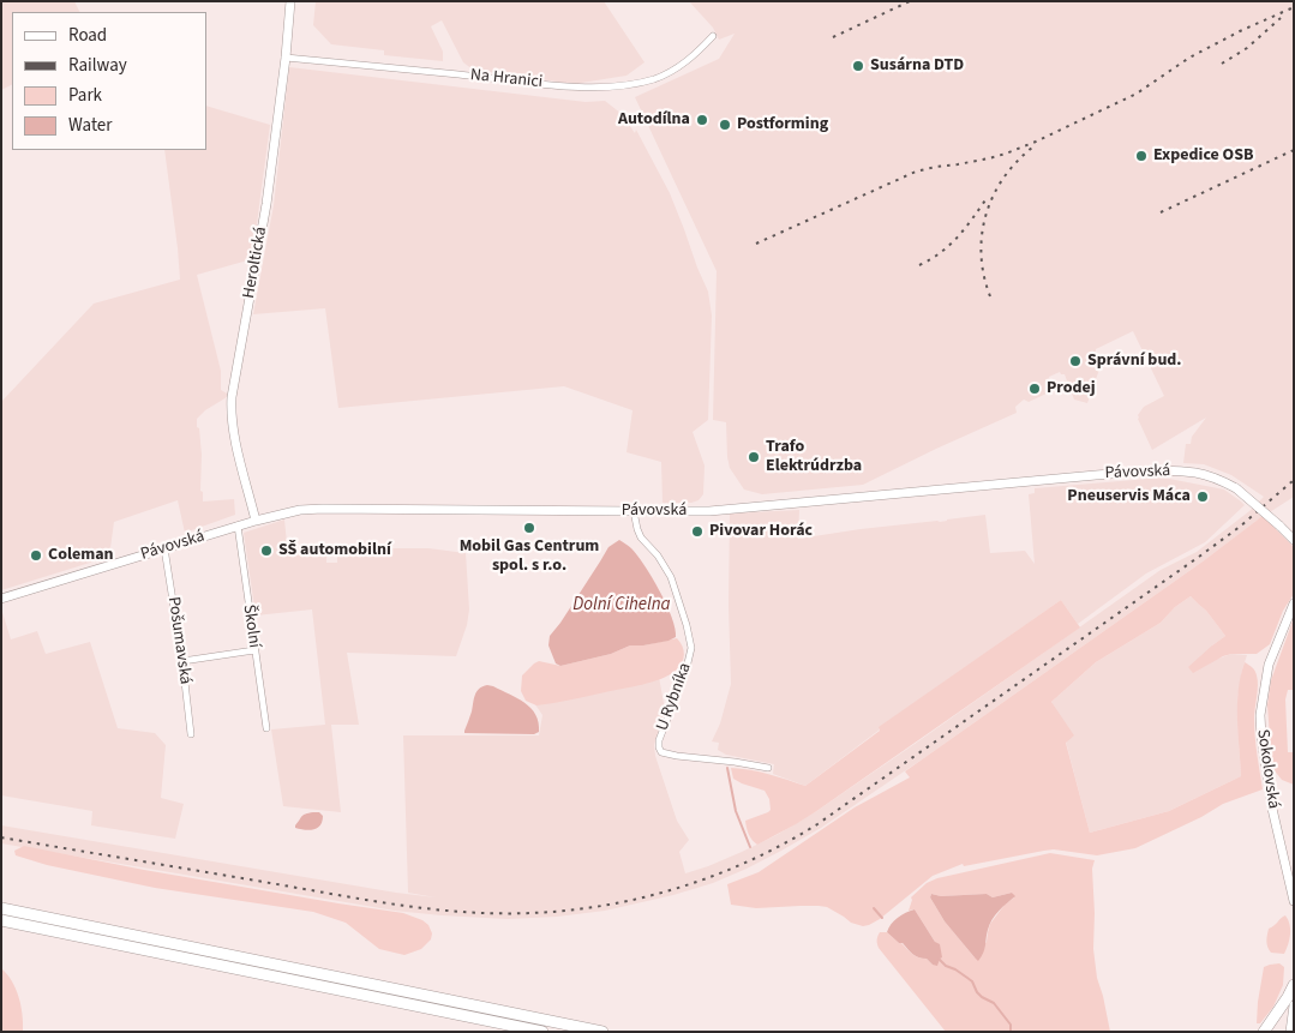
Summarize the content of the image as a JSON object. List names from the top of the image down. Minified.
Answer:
{"streets":{"street":["Na Hranici","Heroltická","Pávovská","Školní","Pošumavská","U Rybníka","Sokolovská"]},"crossings":[["Na Hranici","Heroltická"],["Heroltická","Pávovská"],["Pávovská","Školní"],["Pávovská","Pošumavská"],["Pávovská","U Rybníka"]],"water":["Dolní Cihelna"],"places":["Susárna DTD","Autodílna","Postforming","Expedice OSB","Správní bud.","Prodej","Trafo Elektrúdrzba","Pneuservis Máca","Mobil Gas Centrum spol. s r.o.","Pivovar Horác","SŠ automobilní","Coleman"],"legend":["Road","Railway","Park","Water"]}
